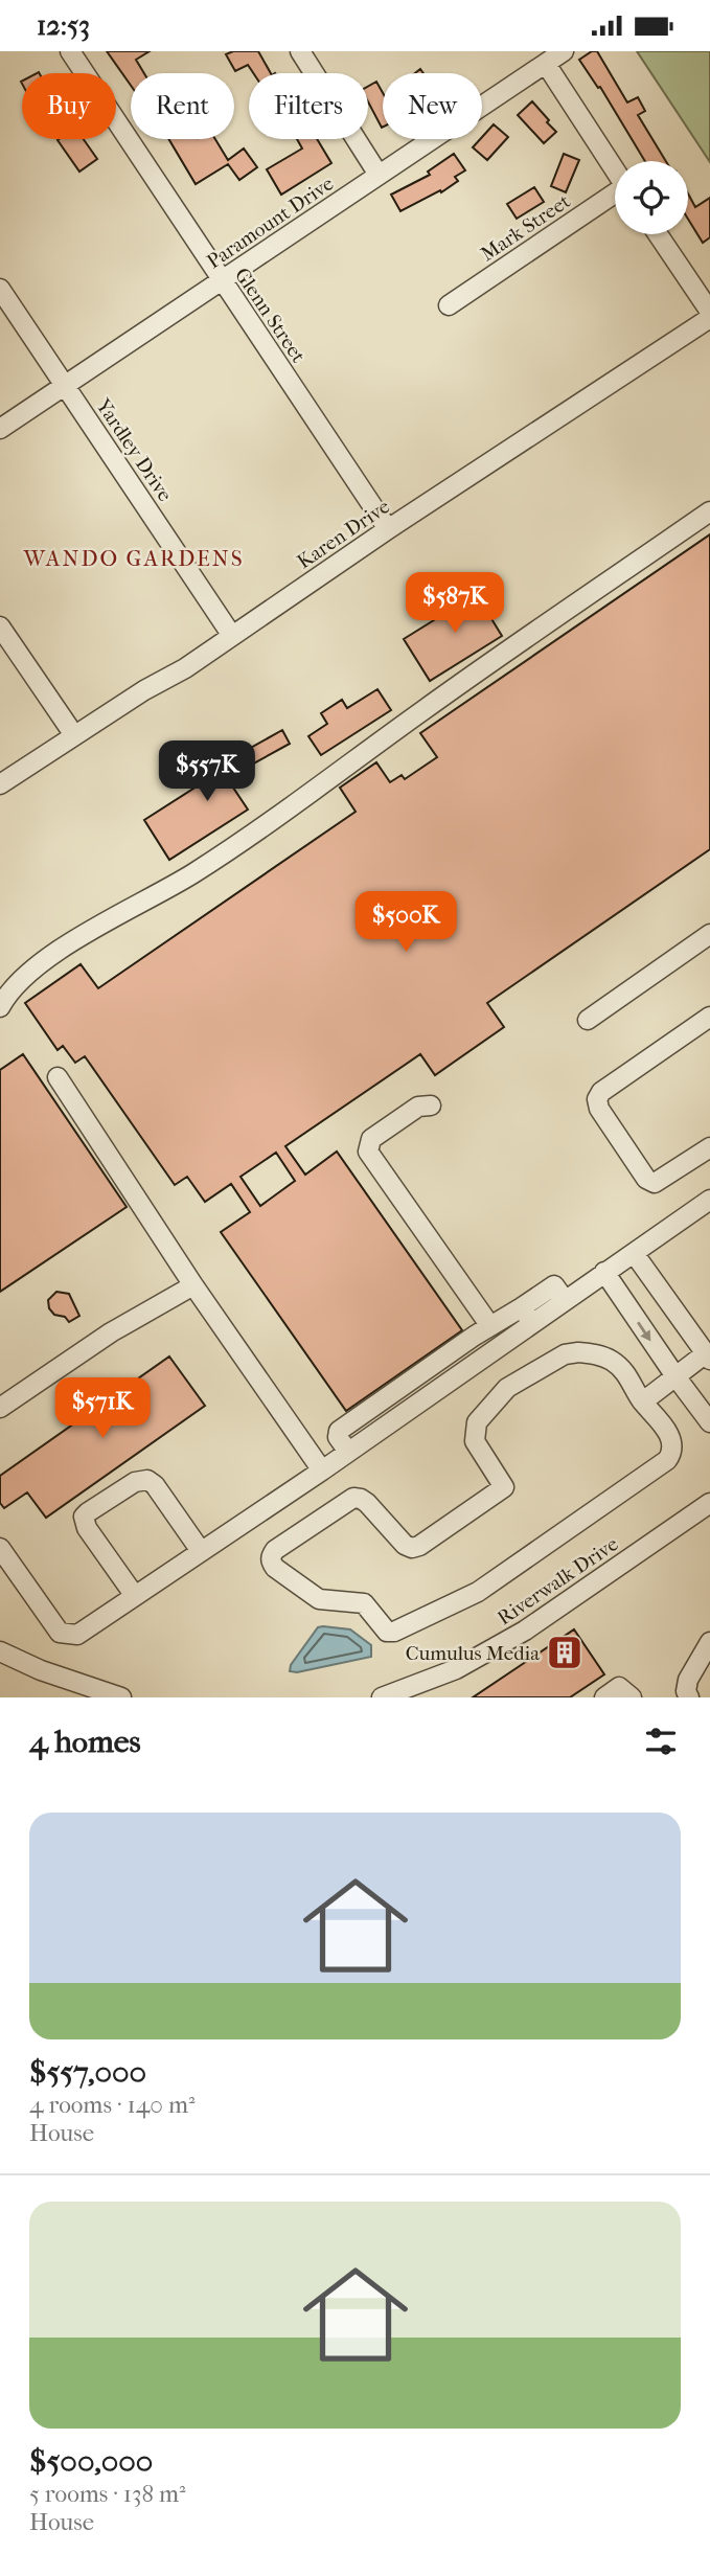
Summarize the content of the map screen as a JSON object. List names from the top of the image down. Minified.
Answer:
{"streets":{"street":["Paramount Drive","Mark Street","Glenn Street","Yardley Drive","Karen Drive","Riverwalk Drive"]},"crossings":[["Paramount Drive","Glenn Street"],["Paramount Drive","Yardley Drive"],["Glenn Street","Karen Drive"],["Yardley Drive","Karen Drive"]],"districts":["WANDO GARDENS"],"places":{"building":["Cumulus Media"]},"page":{"status":"12:53","chip":["Buy","Rent","Filters","New"],"price":["$587K","$557K","$500K","$571K"],"heading":"4 homes","list":[{"name":"$557,000","note":"4 rooms · 140 m² · House"},{"name":"$500,000","note":"5 rooms · 138 m² · House"}]}}
